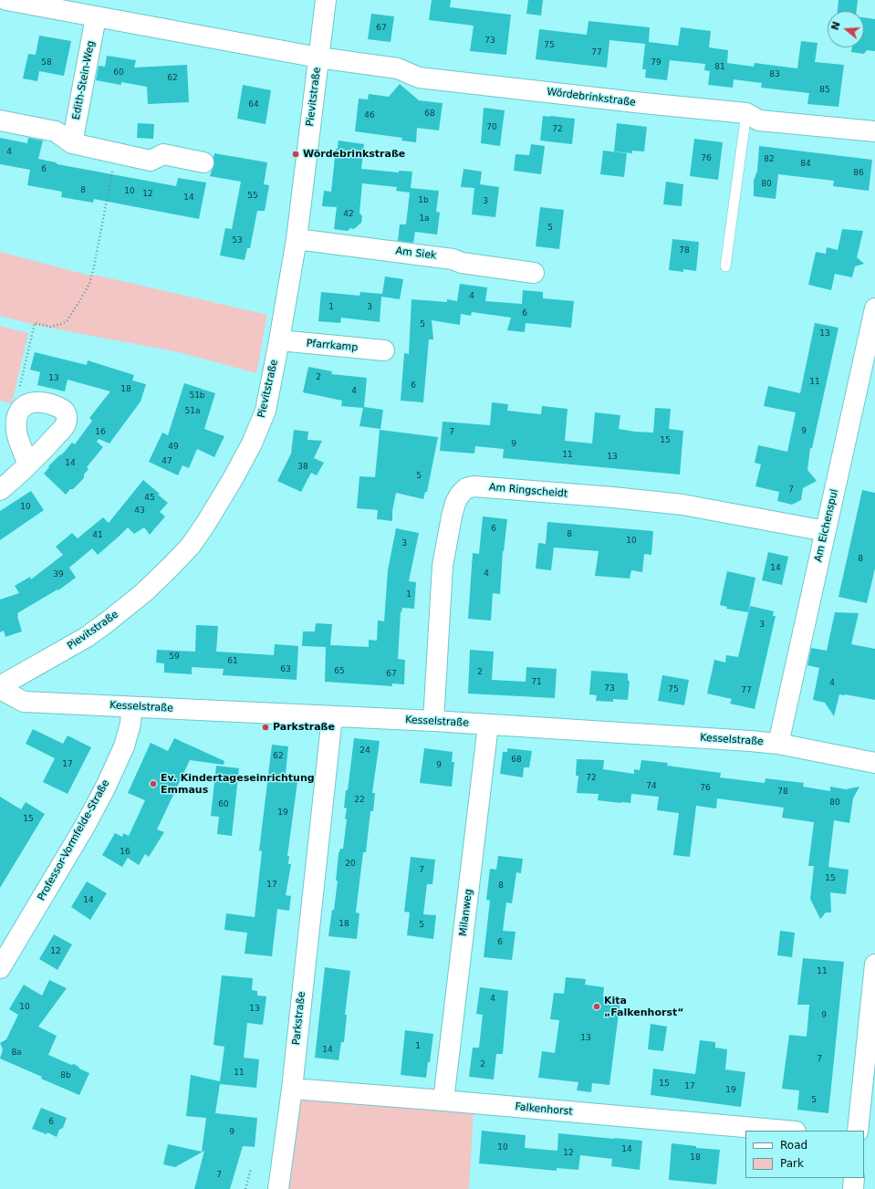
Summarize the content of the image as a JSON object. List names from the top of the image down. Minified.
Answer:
{"streets":{"street":["Edith-Stein-Weg","Pievitstraße","Wördebrinkstraße","Am Siek","Pfarrkamp","Am Ringscheidt","Am Eichenspul","Kesselstraße","Professor-Vormfelde-Straße","Milanweg","Parkstraße","Falkenhorst"]},"crossings":[["Edith-Stein-Weg","Wördebrinkstraße"],["Pievitstraße","Wördebrinkstraße"],["Pievitstraße","Am Siek"],["Pievitstraße","Pfarrkamp"],["Am Ringscheidt","Am Eichenspul"],["Am Ringscheidt","Kesselstraße"],["Am Eichenspul","Kesselstraße"],["Kesselstraße","Professor-Vormfelde-Straße"],["Kesselstraße","Milanweg"],["Kesselstraße","Parkstraße"],["Milanweg","Falkenhorst"],["Parkstraße","Falkenhorst"]],"places":["Wördebrinkstraße","Parkstraße","Ev. Kindertageseinrichtung Emmaus","Kita „Falkenhorst“"],"house_numbers":["67","73","75","77","58","79","81","60","83","62","85","64","68","46","70","72","4","76","82","84","6","86","80","8","10","12","55","14","1b","3","42","1a","5","53","78","4","1","3","6","5","13","2","13","11","6","18","4","51b","51a","9","16","7","15","9","49","11","13","47","14","38","5","7","45","10","43","6","8","41","10","3","8","14","4","39","1","3","59","61","63","65","2","67","71","4","73","75","77","24","62","68","17","9","72","74","76","78","22","80","60","19","15","16","20","7","15","17","8","14","18","5","6","12","11","4","10","13","9","13","1","14","8a","7","2","11","8b","15","17","19","5","6","9","10","14","12","18","7"],"legend":["Road","Park"],"north":"left"}
